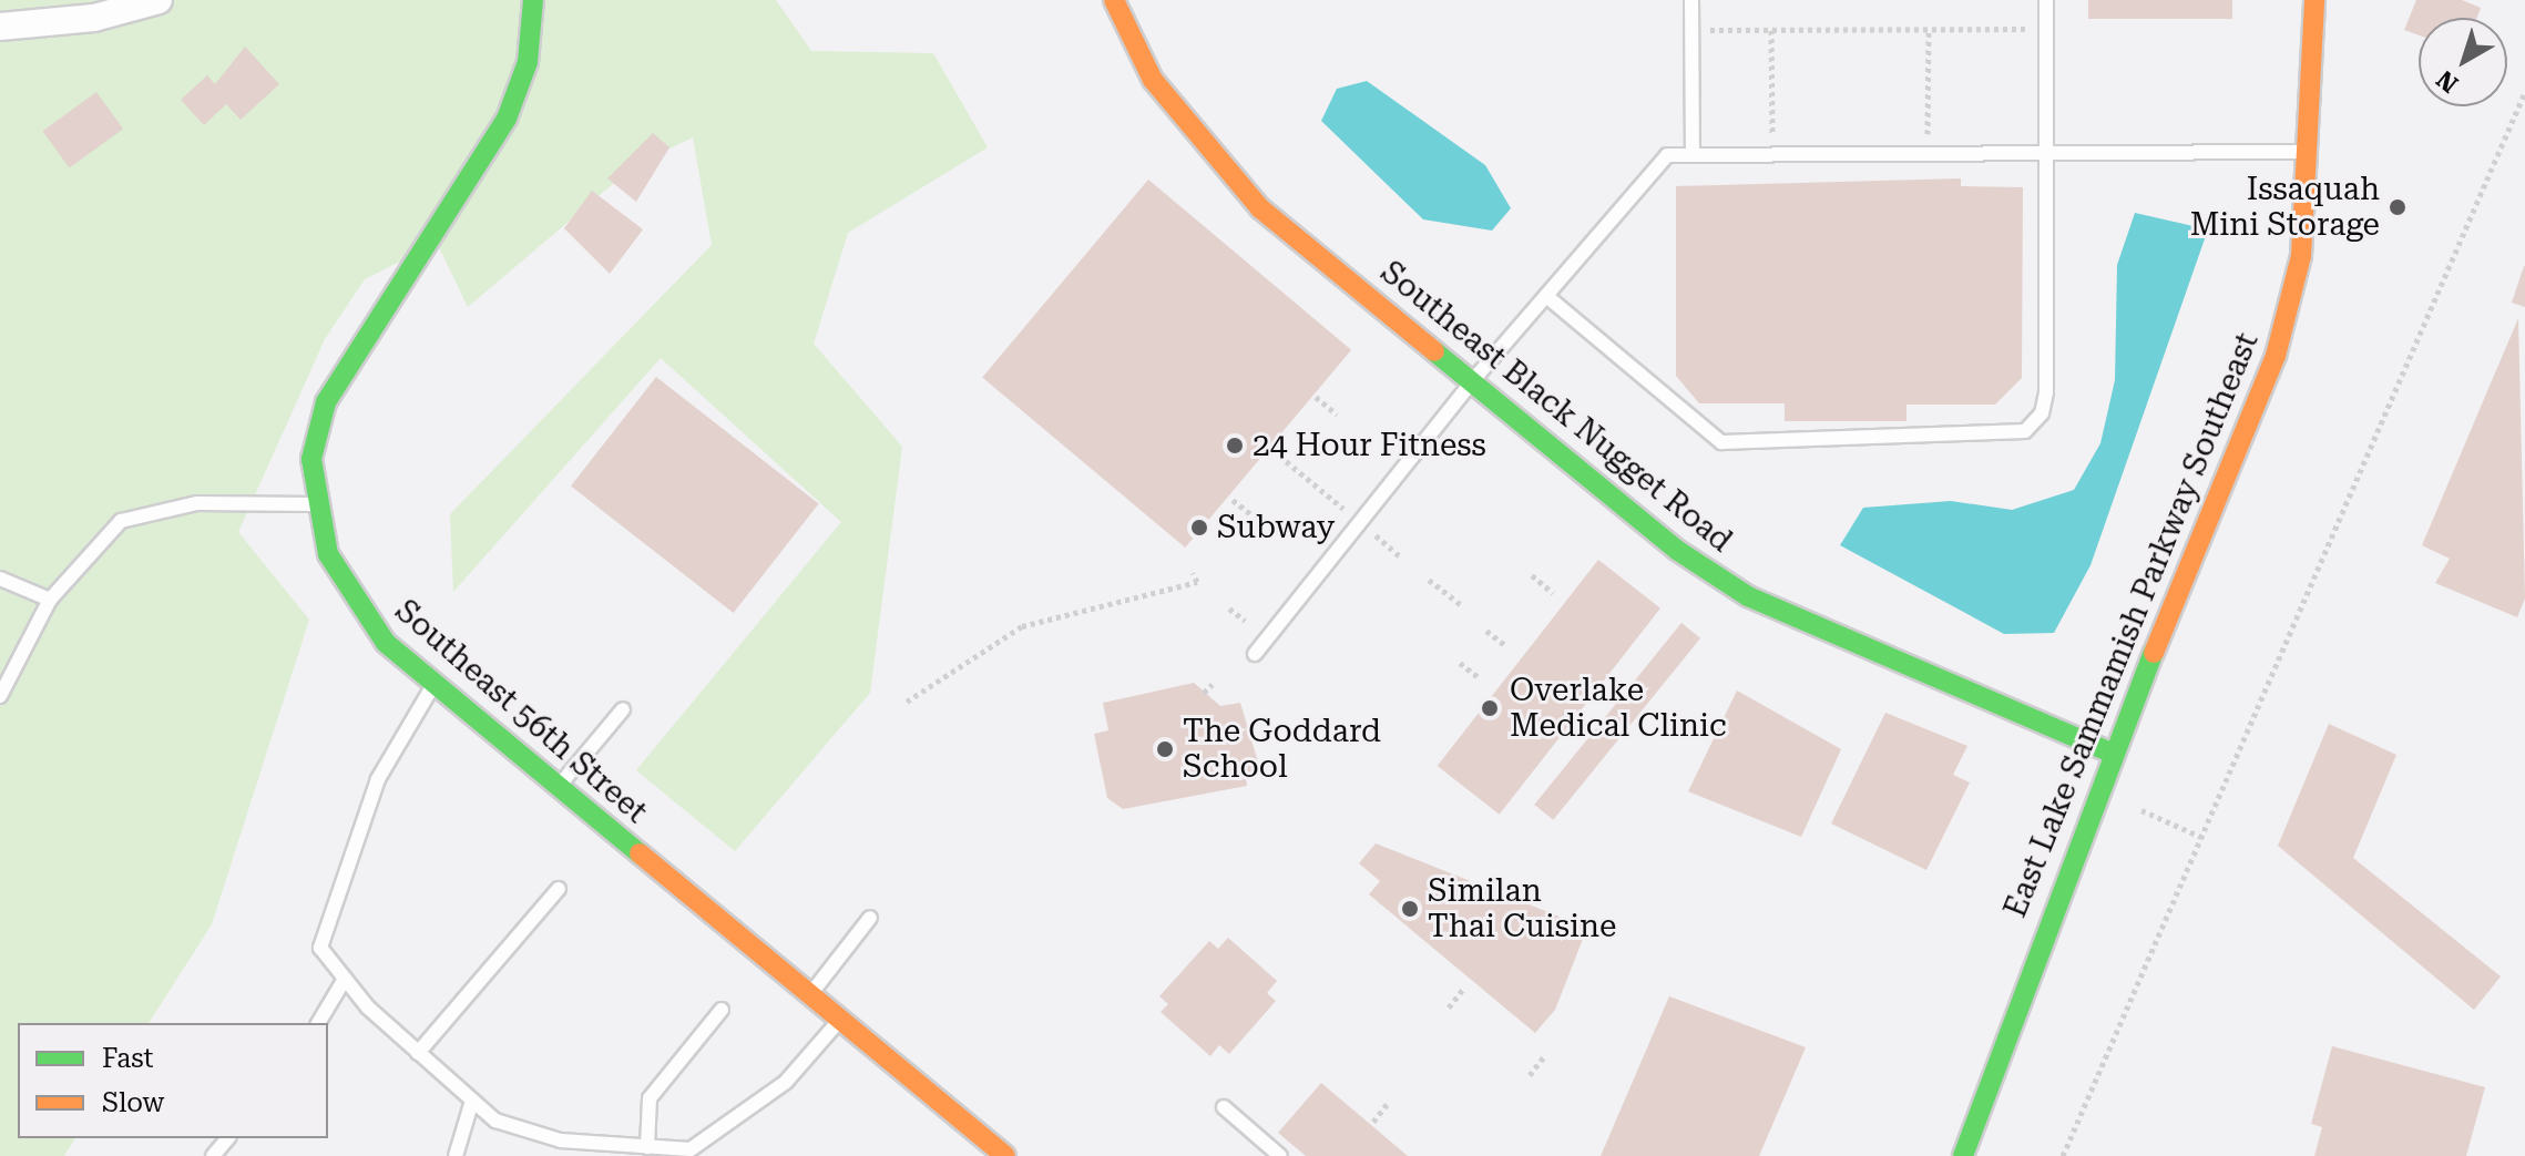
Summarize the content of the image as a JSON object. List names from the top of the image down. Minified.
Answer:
{"streets":{"street":["Southeast Black Nugget Road","East Lake Sammamish Parkway Southeast","Southeast 56th Street"]},"crossings":[["Southeast Black Nugget Road","East Lake Sammamish Parkway Southeast"]],"places":["Issaquah Mini Storage","24 Hour Fitness","Subway","Overlake Medical Clinic","The Goddard School","Similan Thai Cuisine"],"legend":["Fast","Slow"],"north":"bottom left"}
